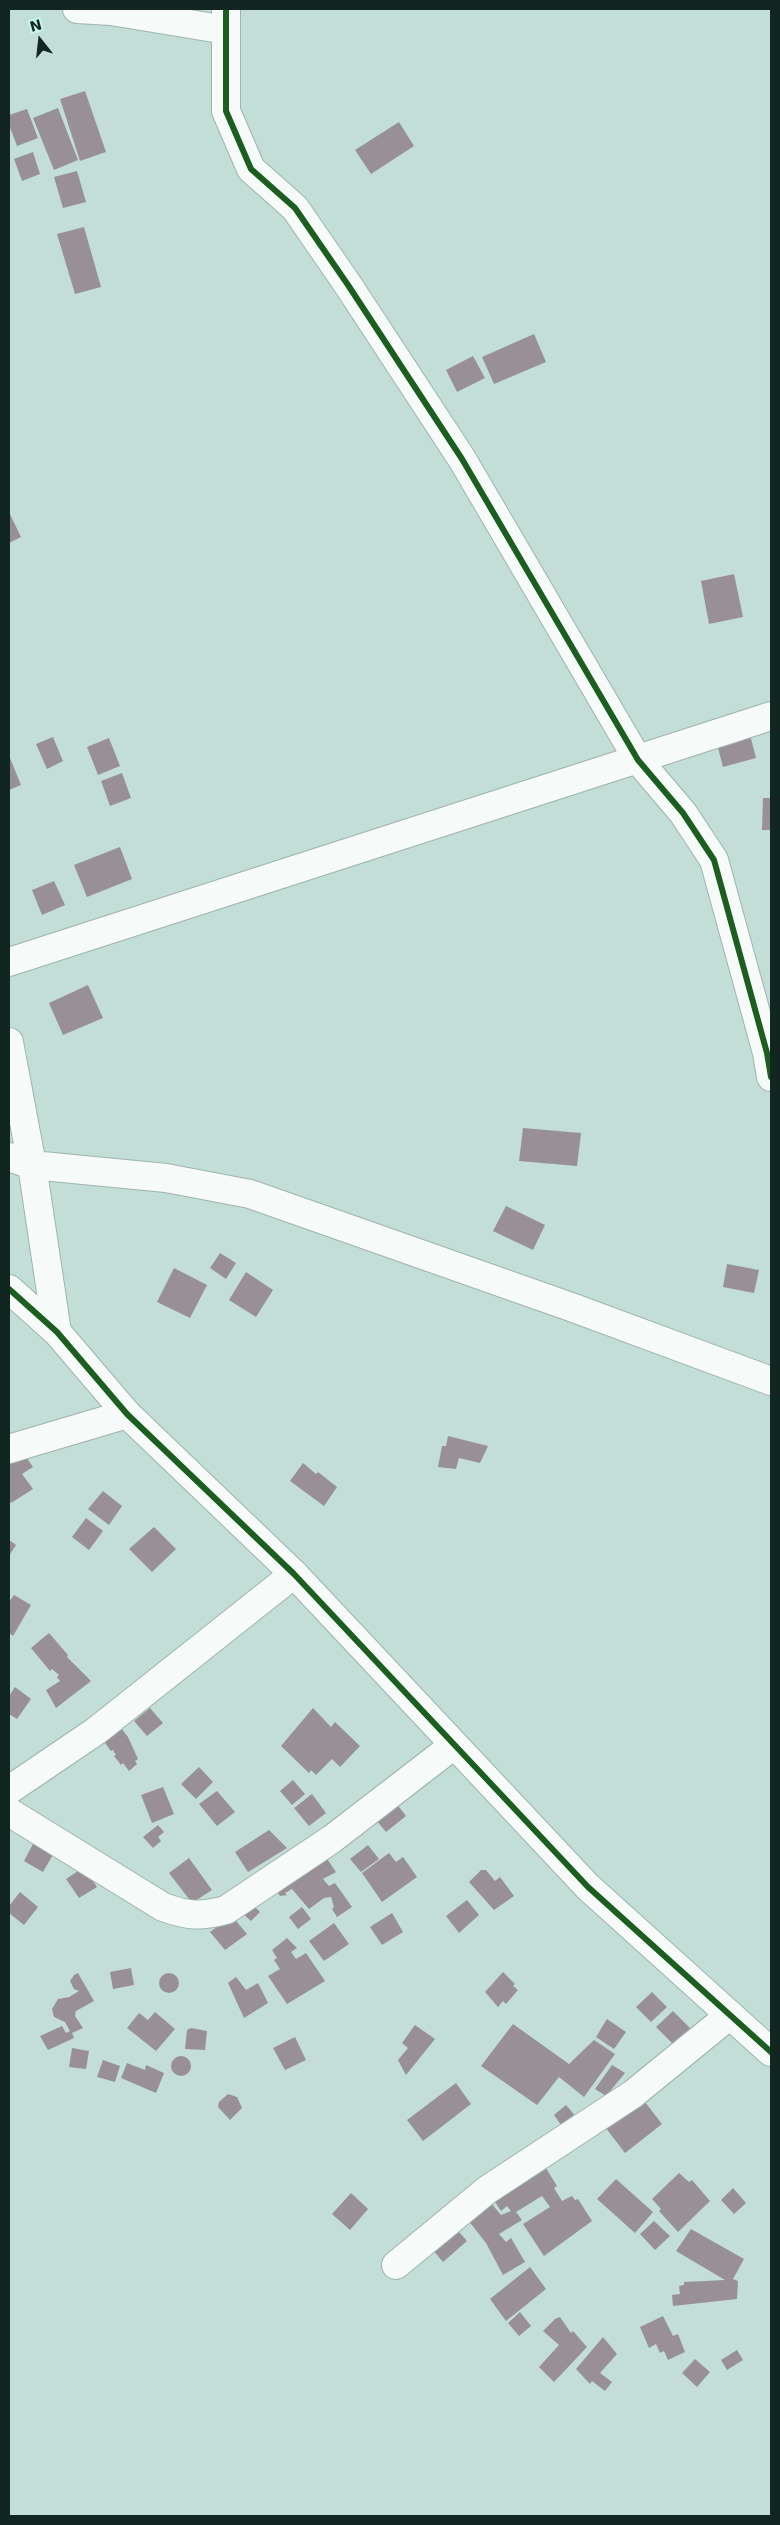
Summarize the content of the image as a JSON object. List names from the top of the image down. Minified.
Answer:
{"north":"top"}
